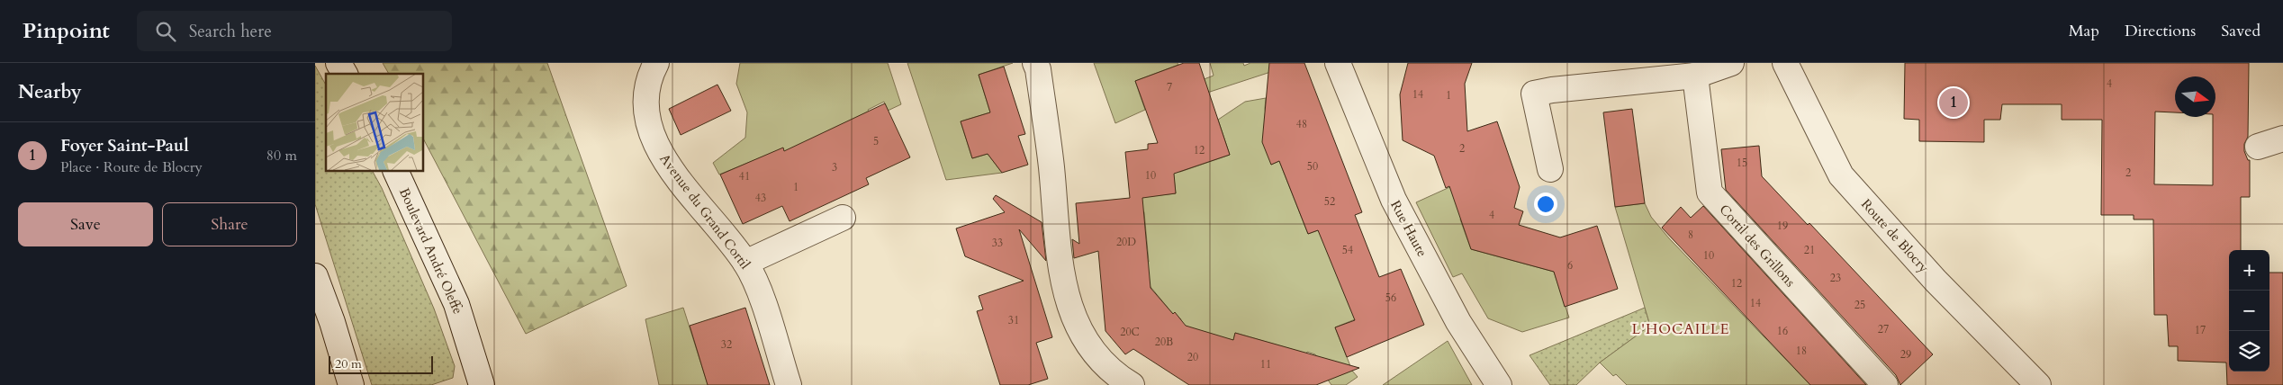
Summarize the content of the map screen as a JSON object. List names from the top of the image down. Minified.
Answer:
{"streets":{"street":["Avenue du Grand Cortil","Rue Haute","Route de Blocry","Cortil des Grillons","Boulevard André Oleffe"]},"districts":["L'HOCAILLE"],"house_numbers":["4","7","14","1","48","5","2","12","15","50","3","2","10","41","1","43","52","4","19","8","20D","33","54","21","10","6","23","12","56","14","25","31","27","17","16","20C","20B","32","18","29","20","11"],"scale_bar":"20 m","north":"right","page":{"header":"Pinpoint","search":"Search here","nav":["Map","Directions","Saved"],"heading":"Nearby","pins":"1","list":[{"mark":"1","name":"Foyer Saint-Paul","note":"Place · Route de Blocry","value":"80 m"}],"buttons":["Save","Share"],"map_buttons":["+","−"],"scale":"20 m"}}
